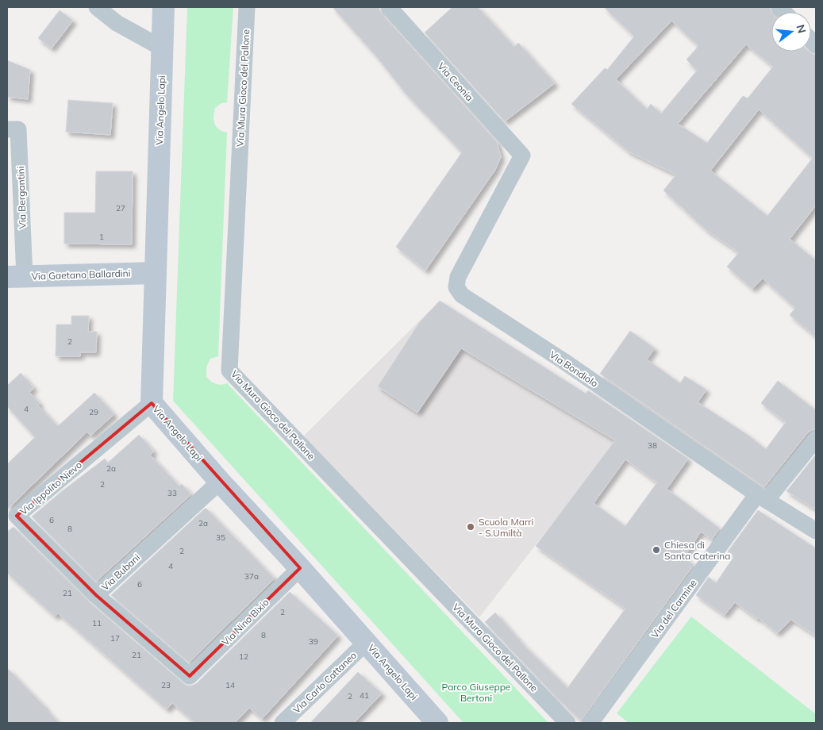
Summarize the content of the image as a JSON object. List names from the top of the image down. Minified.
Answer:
{"streets":{"street":["Via Ceonia","Via Mura Gioco del Pallone","Via Angelo Lapi","Via Bergantini","Via Gaetano Ballardini","Via Bondiolo","Via Ippolito Nievo","Via Bubani","Via del Carmine","Via Nino Bixio","Via Carlo Cattaneo"]},"crossings":[["Via Ceonia","Via Bondiolo"],["Via Angelo Lapi","Via Gaetano Ballardini"],["Via Angelo Lapi","Via Ippolito Nievo"],["Via Angelo Lapi","Via Bubani"],["Via Angelo Lapi","Via Nino Bixio"],["Via Angelo Lapi","Via Carlo Cattaneo"],["Via Bergantini","Via Gaetano Ballardini"],["Via Bondiolo","Via del Carmine"],["Via Ippolito Nievo","Via Bubani"],["Via Bubani","Via Nino Bixio"]],"parks":["Parco Giuseppe Bertoni"],"places":["Scuola Marri - S.Umiltà","Chiesa di Santa Caterina"],"house_numbers":["27","1","2","4","29","38","2a","2","33","6","2a","8","35","2","4","37a","6","21","2","11","8","17","39","21","12","23","14","41","2"],"north":"right"}
